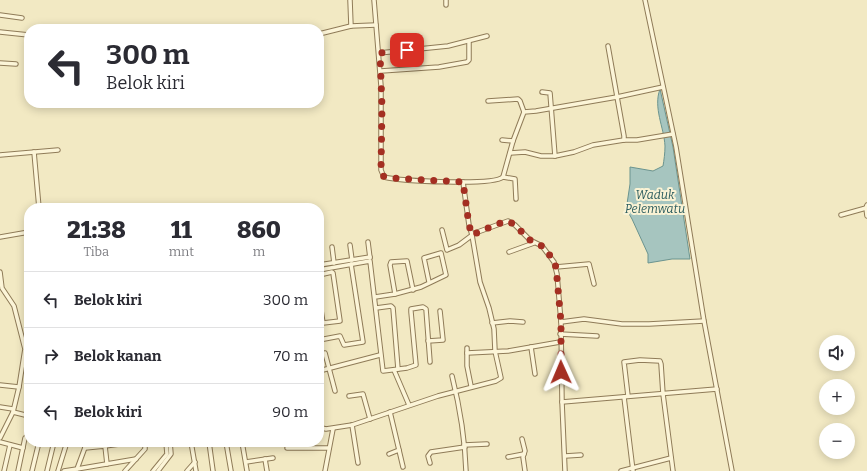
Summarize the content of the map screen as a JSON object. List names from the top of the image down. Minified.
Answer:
{"water":["Waduk Pelemwatu"],"page":{"turn":["300 m","Belok kiri"],"eta":["21:38","Tiba","11","mnt","860","m"],"list":[{"name":"Belok kiri","value":"300 m"},{"name":"Belok kanan","value":"70 m"},{"name":"Belok kiri","value":"90 m"}],"map_buttons":["+","−"]}}
